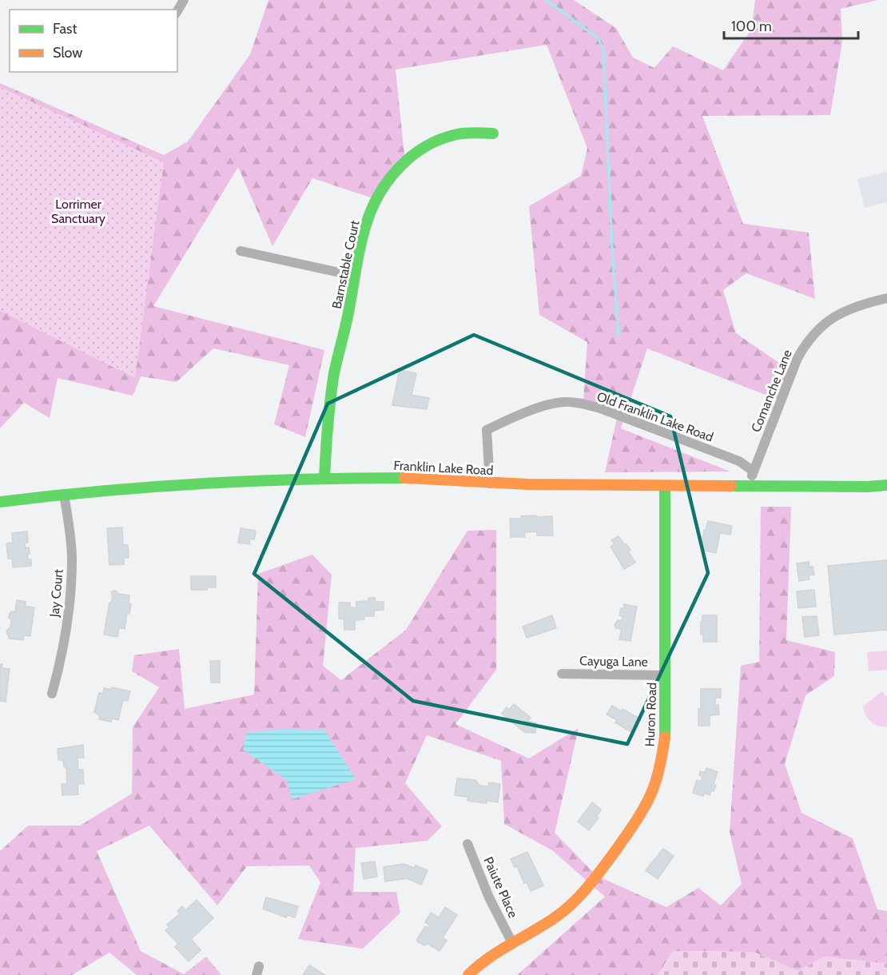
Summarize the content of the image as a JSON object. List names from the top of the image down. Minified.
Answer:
{"streets":{"street":["Barnstable Court","Comanche Lane","Old Franklin Lake Road","Franklin Lake Road","Jay Court","Cayuga Lane","Huron Road","Paiute Place"]},"crossings":[["Barnstable Court","Franklin Lake Road"],["Comanche Lane","Old Franklin Lake Road"],["Comanche Lane","Franklin Lake Road"],["Old Franklin Lake Road","Franklin Lake Road"],["Franklin Lake Road","Jay Court"],["Franklin Lake Road","Huron Road"],["Cayuga Lane","Huron Road"],["Huron Road","Paiute Place"]],"parks":["Lorrimer Sanctuary"],"legend":["Fast","Slow"],"scale_bar":"100 m"}
